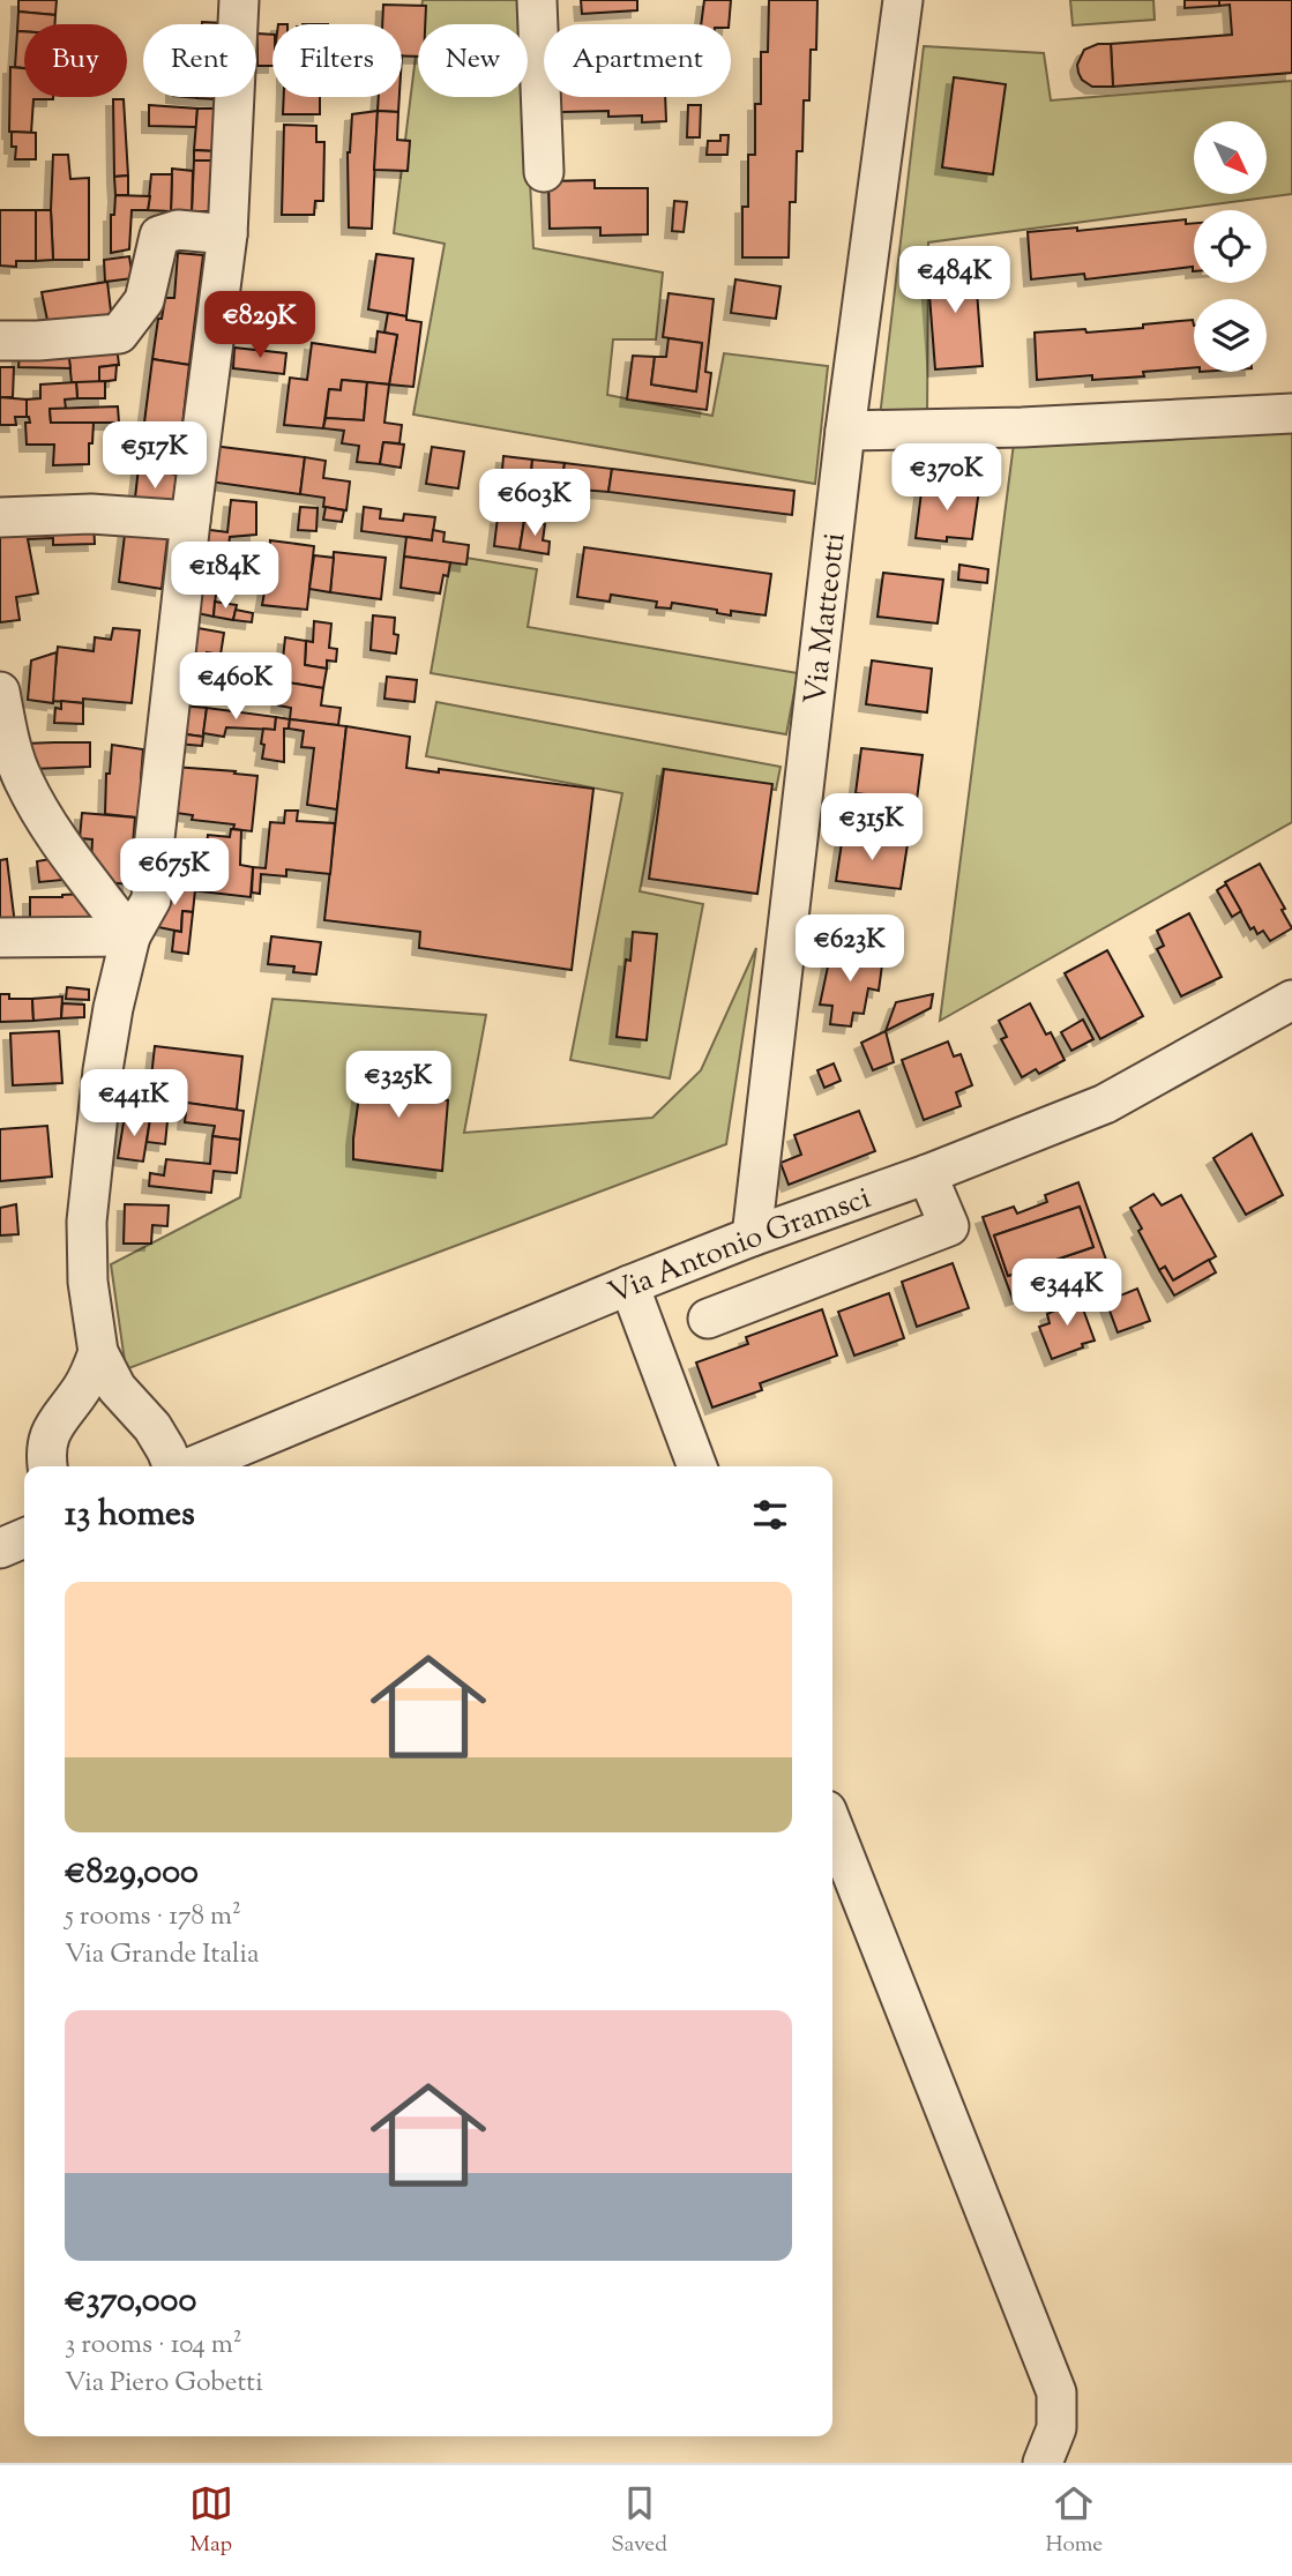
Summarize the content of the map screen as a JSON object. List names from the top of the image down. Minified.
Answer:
{"streets":{"street":["Via Matteotti","Via Antonio Gramsci"]},"crossings":[["Via Matteotti","Via Antonio Gramsci"]],"north":"bottom right","page":{"chip":["Buy","Rent","Filters","New","Apartment"],"price":["€484K","€829K","€517K","€370K","€603K","€184K","€460K","€315K","€675K","€623K","€325K","€441K","€344K"],"heading":"13 homes","list":[{"name":"€829,000","note":"5 rooms · 178 m² · Via Grande Italia"},{"name":"€370,000","note":"3 rooms · 104 m² · Via Piero Gobetti"}],"tabs":["Map","Saved","Home"]}}
